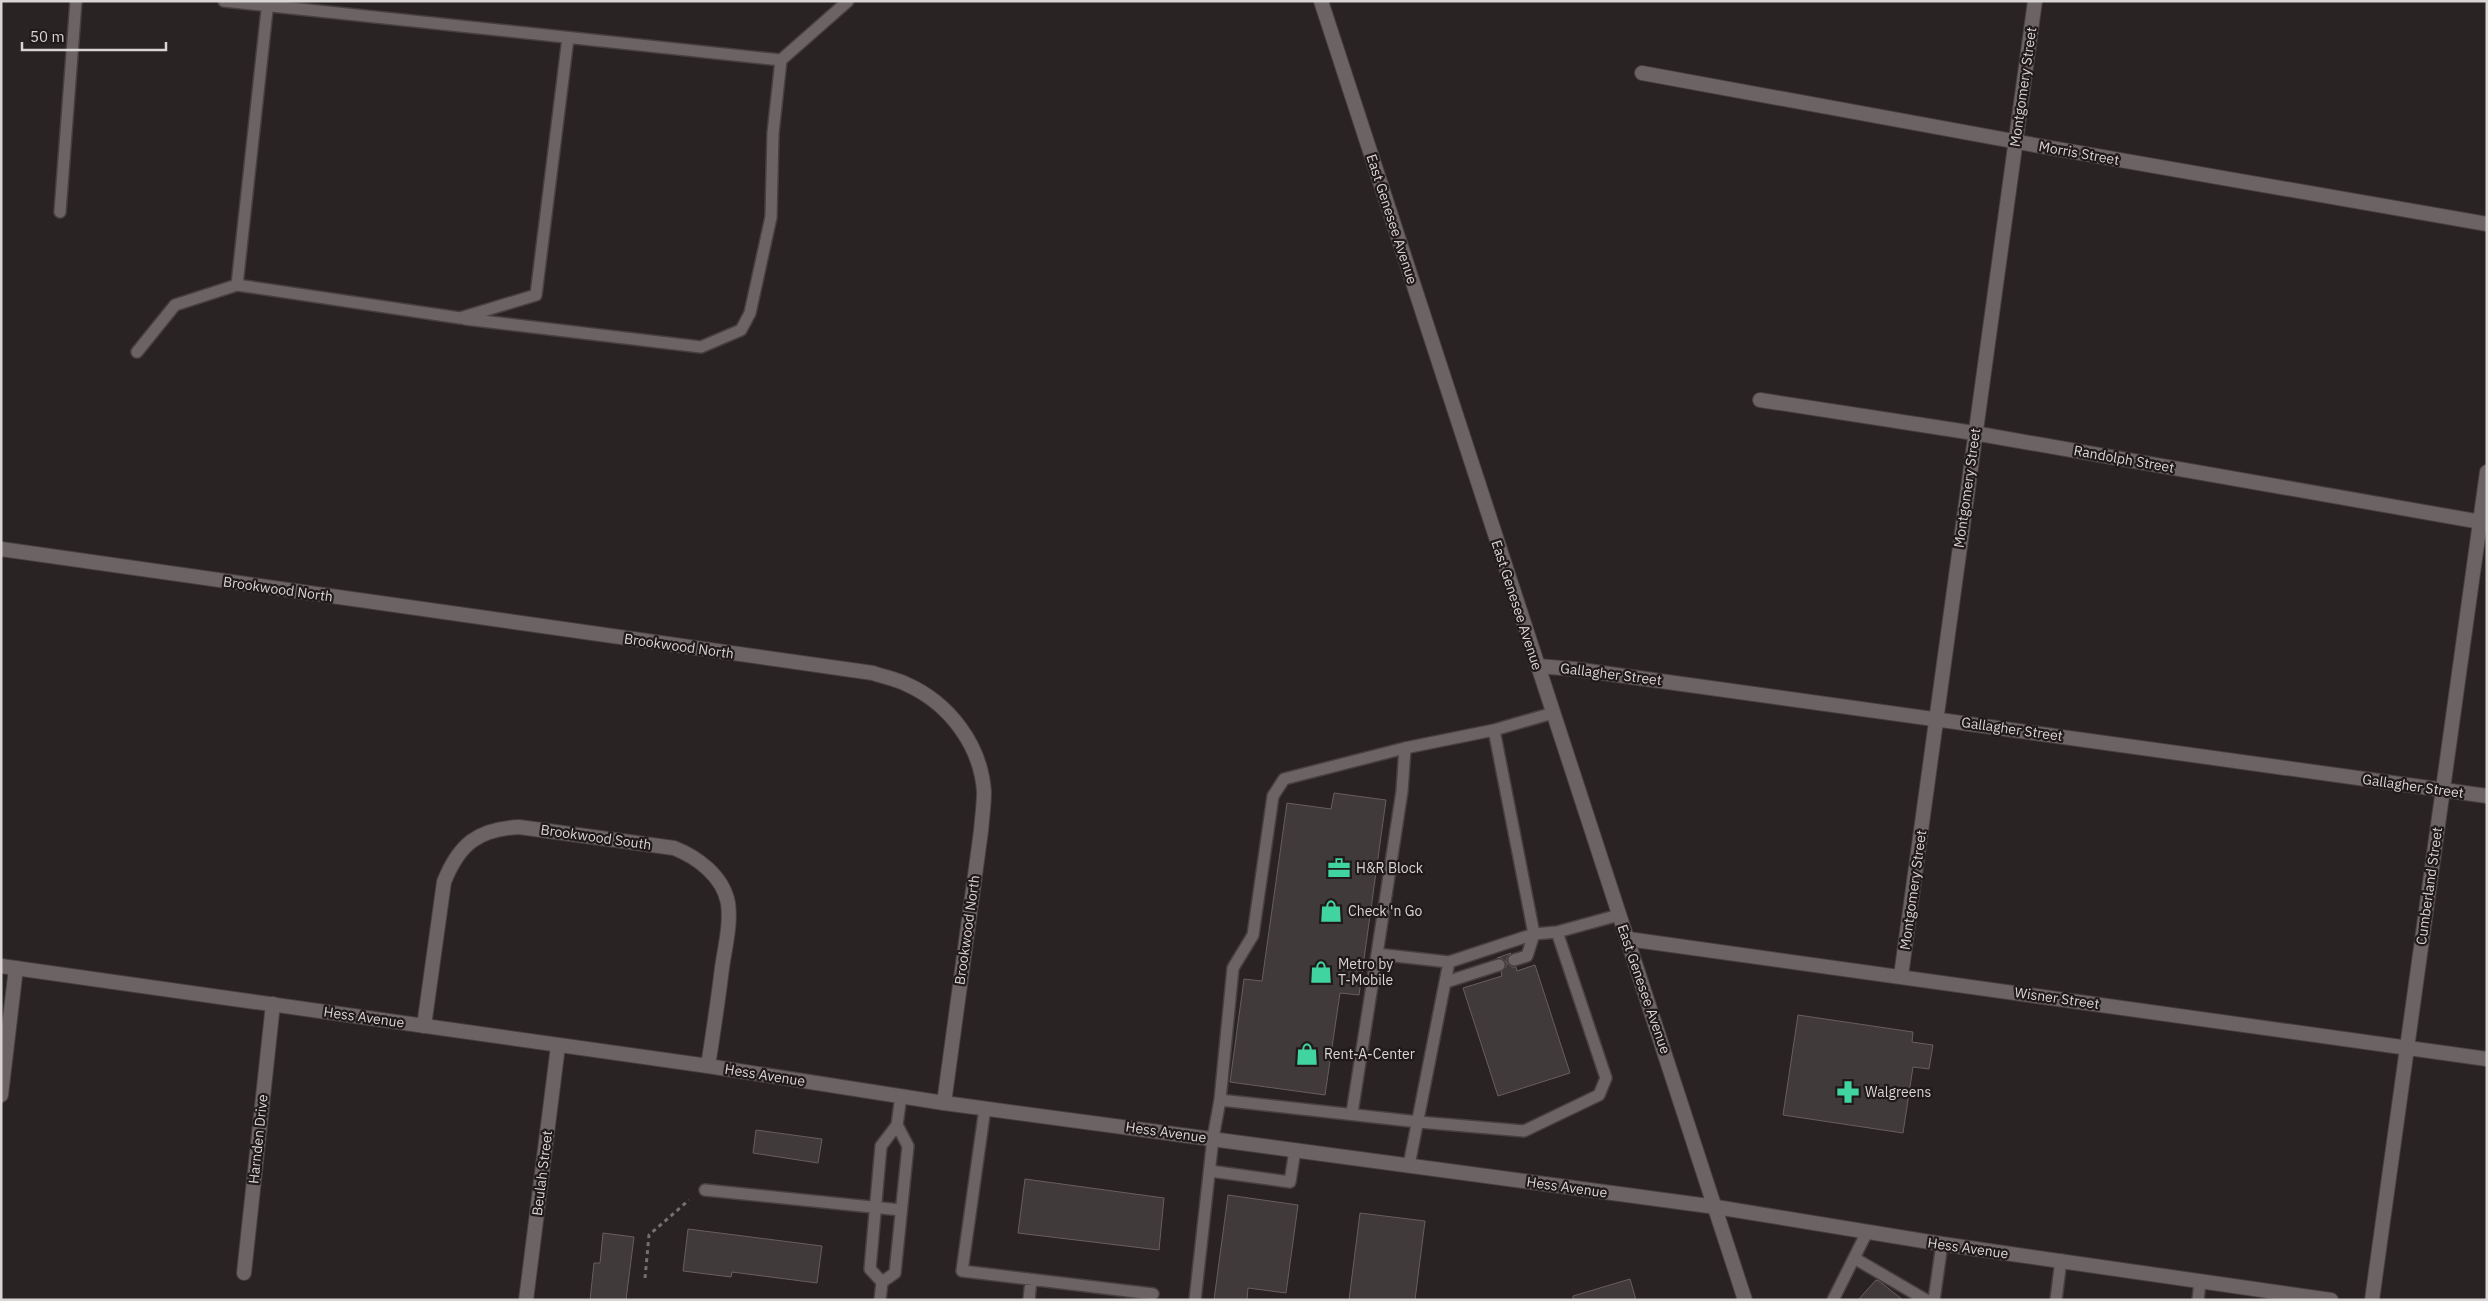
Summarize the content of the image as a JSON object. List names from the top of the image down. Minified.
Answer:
{"streets":{"street":["Montgomery Street","Morris Street","East Genesee Avenue","Randolph Street","Brookwood North","Gallagher Street","Brookwood South","Cumberland Street","Wisner Street","Hess Avenue","Harnden Drive","Beulah Street"]},"crossings":[["Montgomery Street","Morris Street"],["Montgomery Street","Randolph Street"],["Montgomery Street","Gallagher Street"],["Montgomery Street","Wisner Street"],["East Genesee Avenue","Gallagher Street"],["East Genesee Avenue","Wisner Street"],["East Genesee Avenue","Hess Avenue"],["Randolph Street","Cumberland Street"],["Brookwood North","Hess Avenue"],["Gallagher Street","Cumberland Street"],["Brookwood South","Hess Avenue"],["Cumberland Street","Wisner Street"],["Hess Avenue","Harnden Drive"],["Hess Avenue","Beulah Street"]],"places":{"office":["H&R Block"],"shop":["Check 'n Go","Metro by T-Mobile","Rent-A-Center"],"pharmacy":["Walgreens"]},"scale_bar":"50 m"}
